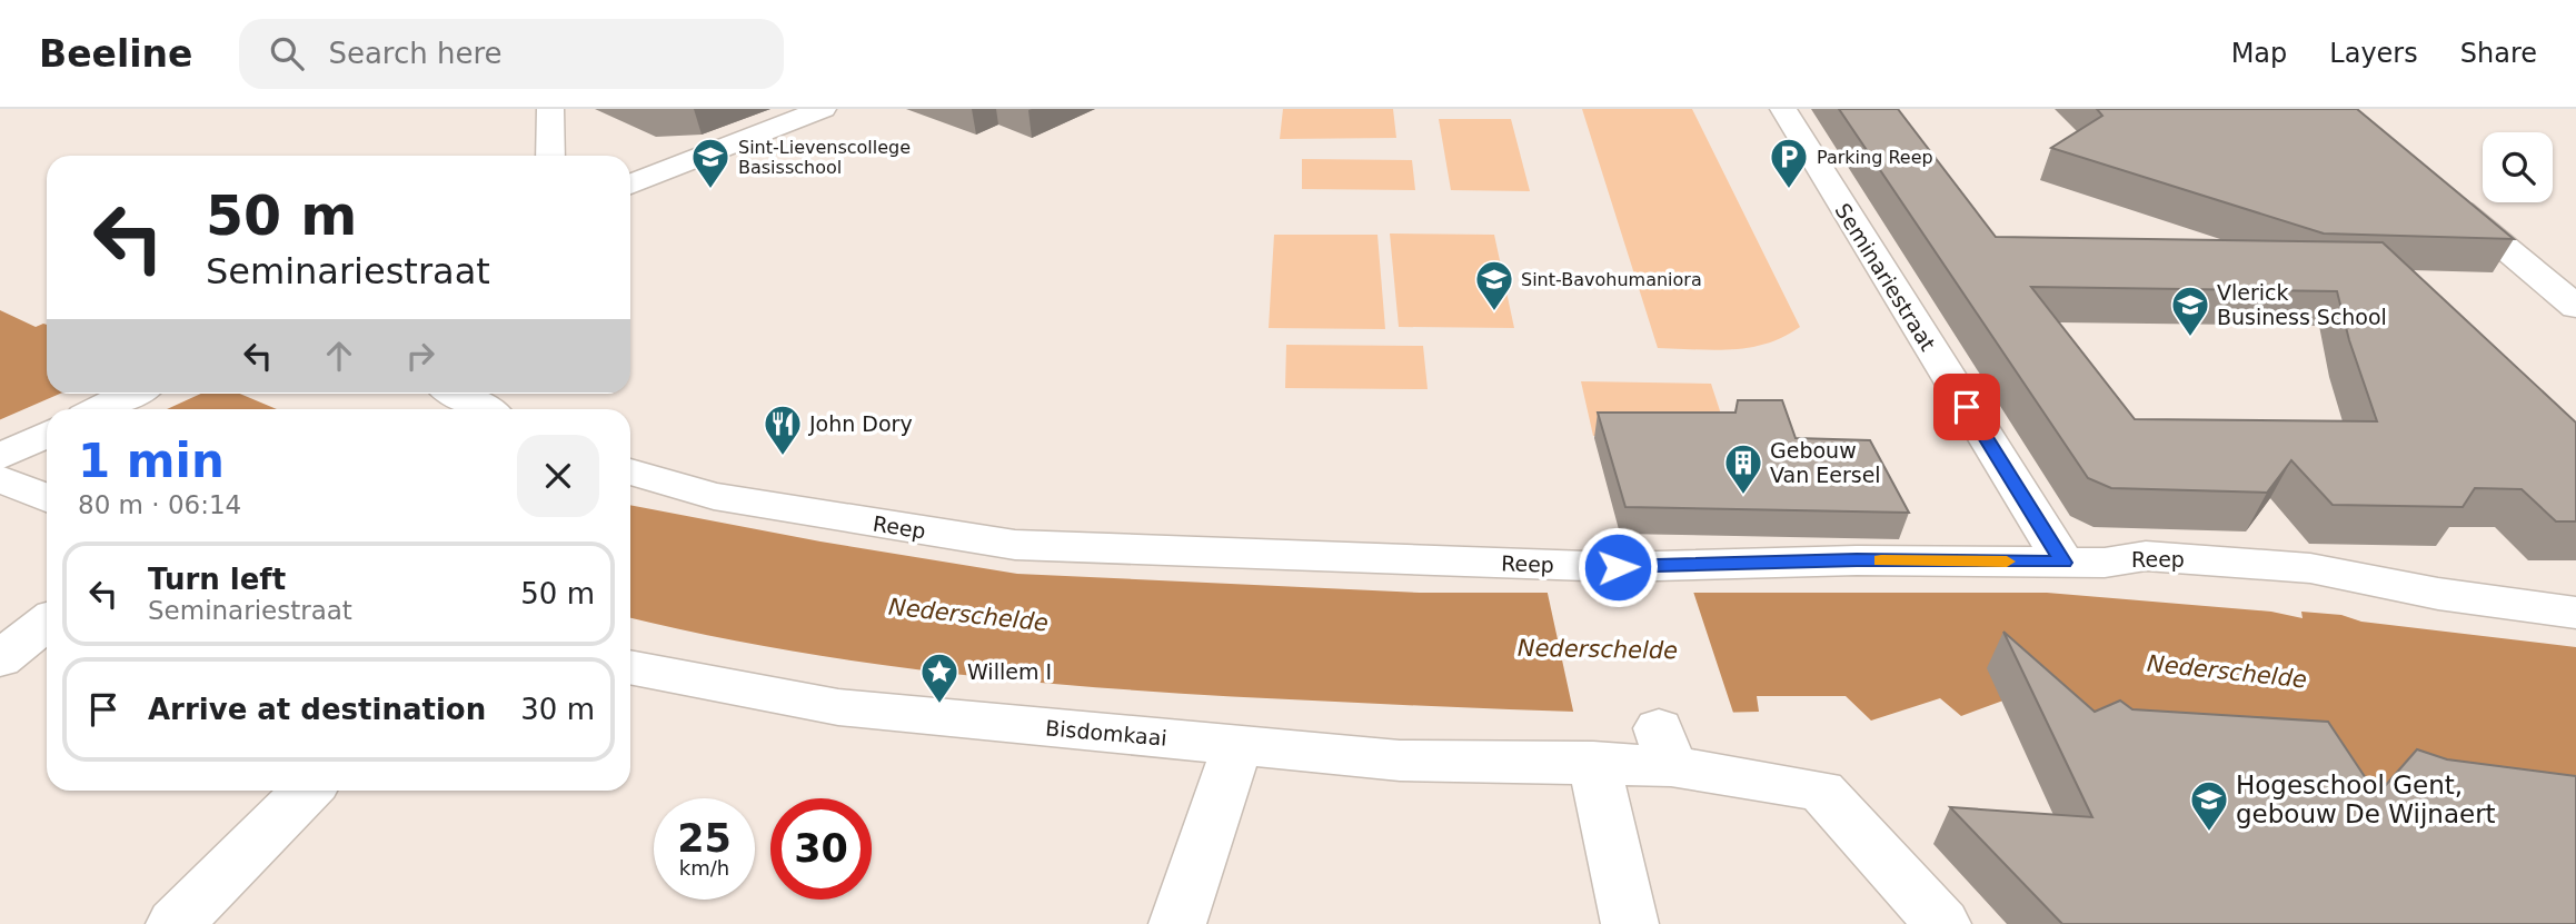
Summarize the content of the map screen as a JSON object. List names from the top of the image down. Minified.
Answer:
{"streets":{"street":["Seminariestraat","Reep","Bisdomkaai"]},"crossings":[["Seminariestraat","Reep"]],"water":["Nederschelde"],"places":{"school or university":["Sint-Lievenscollege Basisschool","Sint-Bavohumaniora","Vlerick Business School","Hogeschool Gent, gebouw De Wijnaert"],"parking":["Parking Reep"],"restaurant":["John Dory"],"building":["Gebouw Van Eersel"],"place":["Willem I"]},"page":{"header":"Beeline","search":"Search here","nav":["Map","Layers","Share"],"turn":["50 m","Seminariestraat"],"heading":["1 min","80 m · 06:14"],"list":[{"name":"Turn left","note":"Seminariestraat","value":"50 m"},{"name":"Arrive at destination","value":"30 m"}],"speed":"25 km/h","limit":"30"}}
